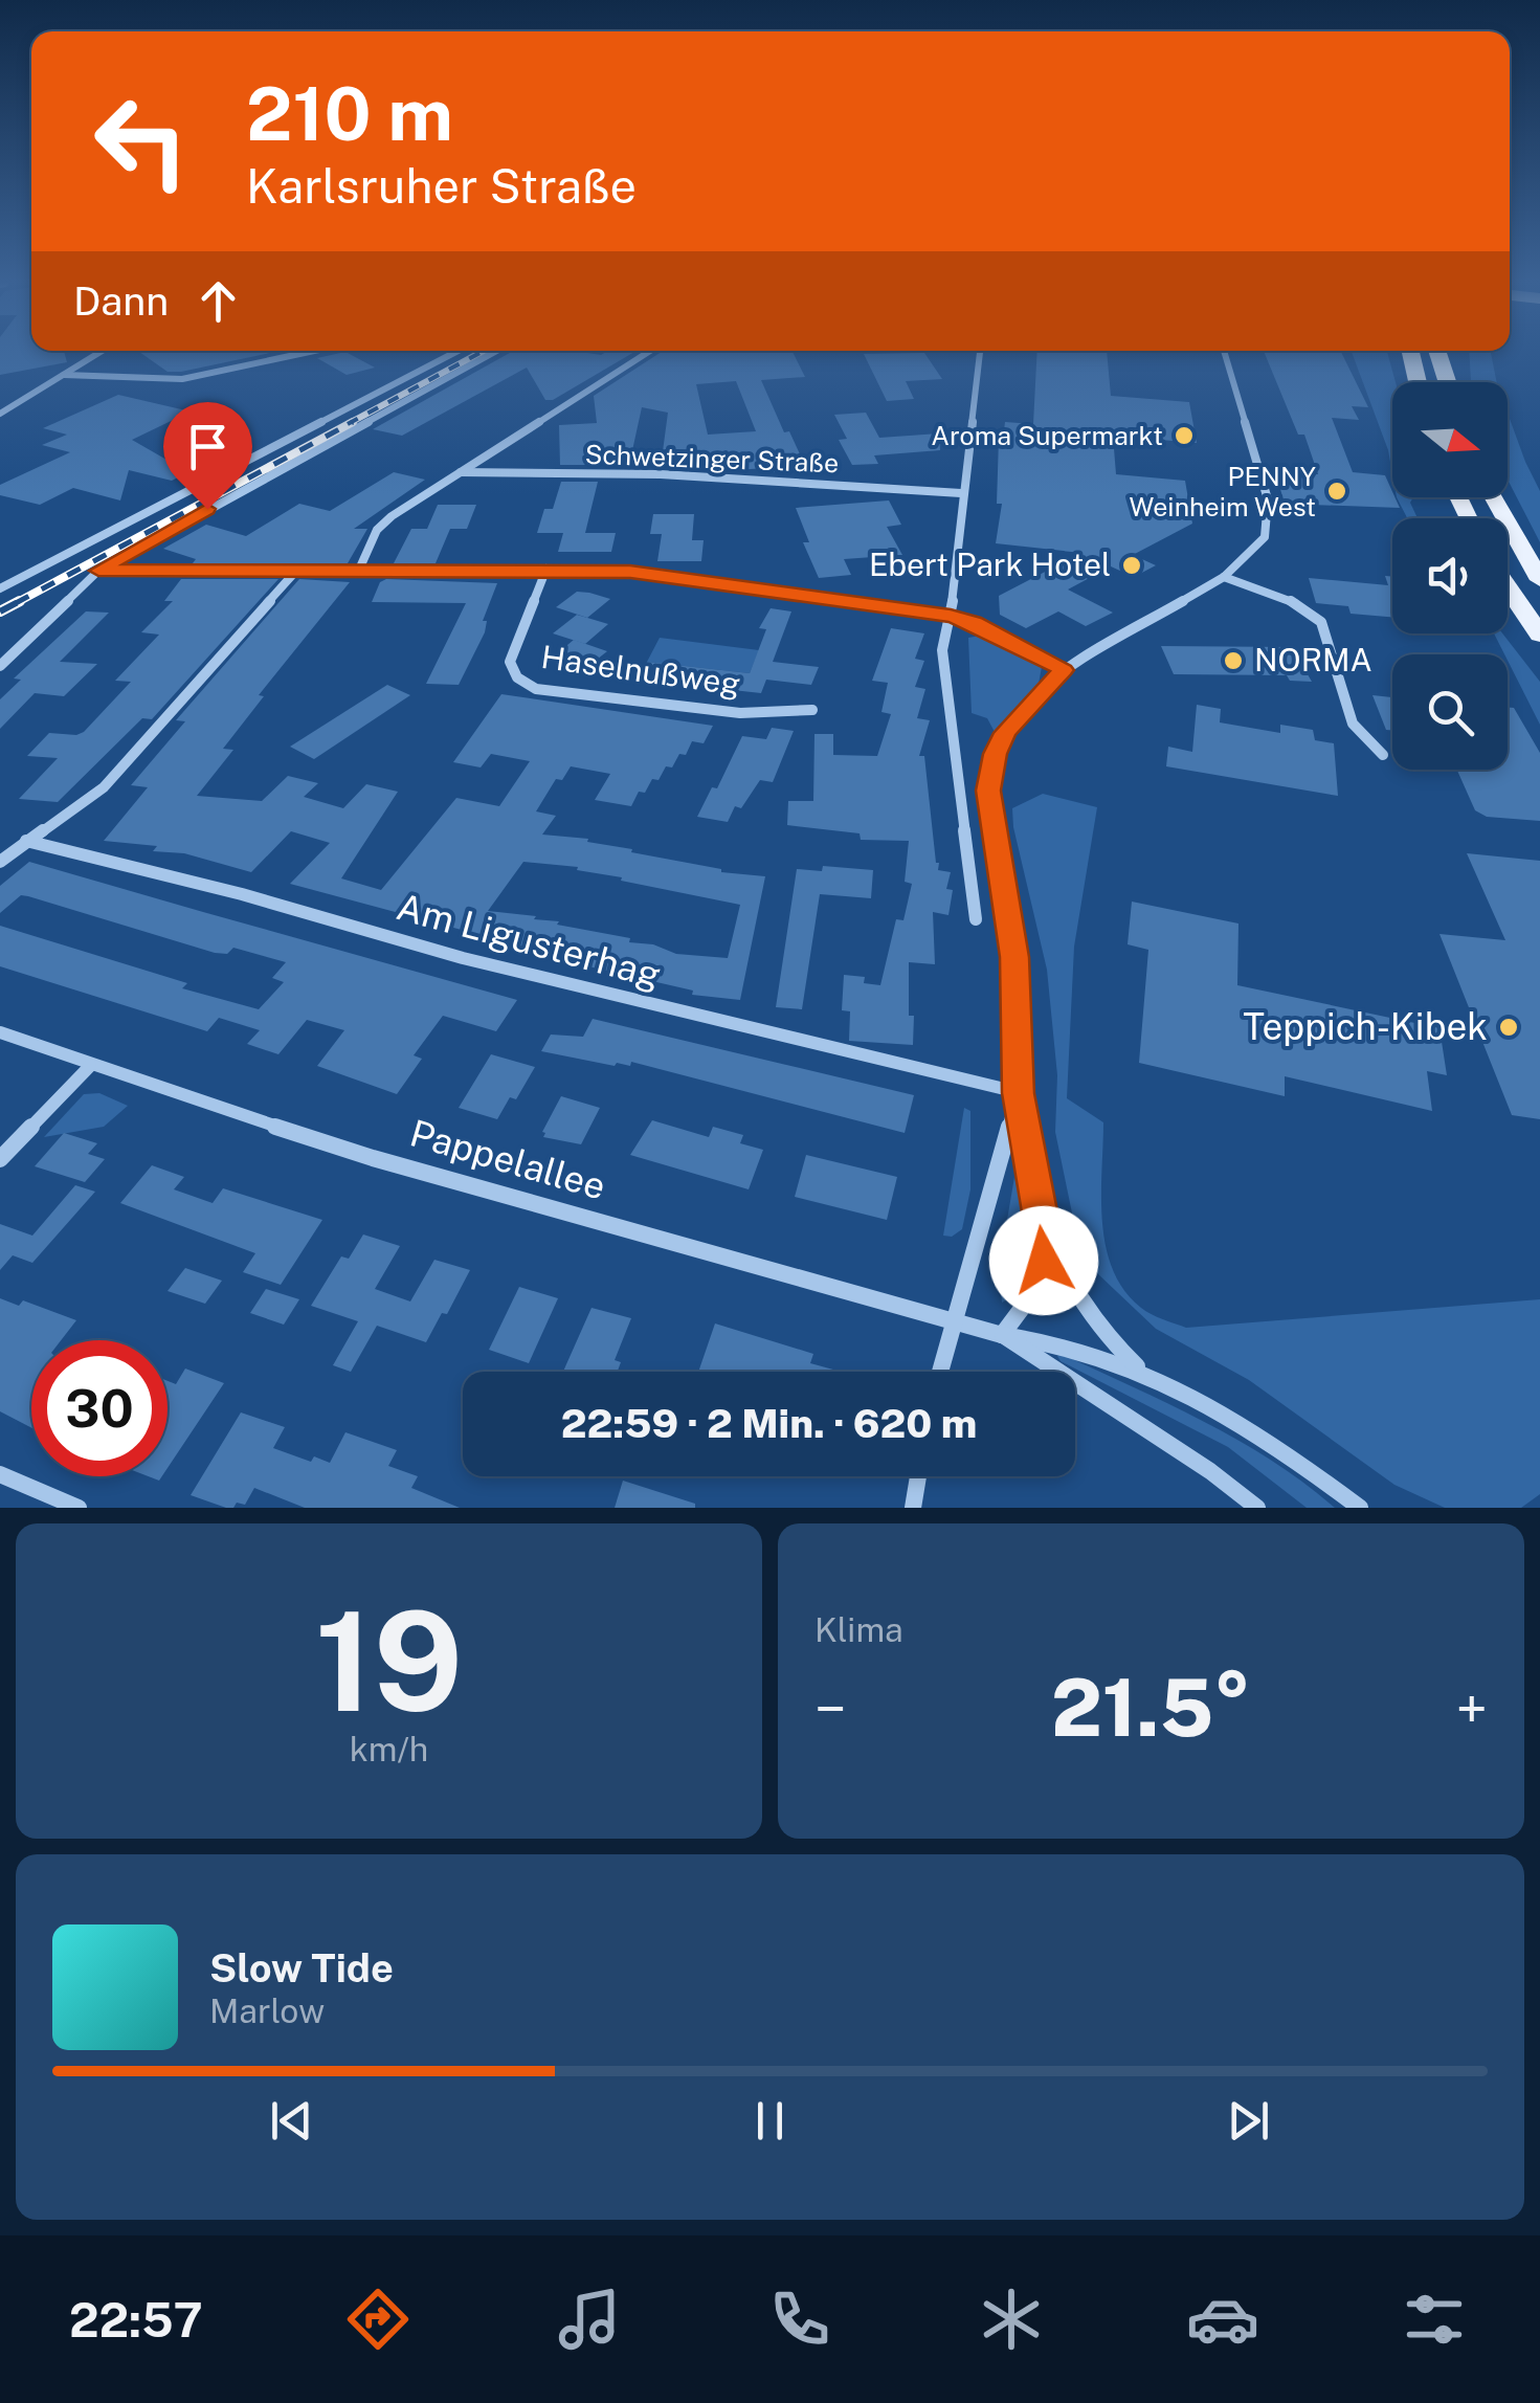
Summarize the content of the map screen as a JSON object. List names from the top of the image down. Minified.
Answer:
{"streets":{"street":["Schwetzinger Straße","Haselnußweg","Am Ligusterhag","Pappelallee"]},"places":["Aroma Supermarkt","PENNY Weinheim West","Ebert Park Hotel","NORMA","Teppich-Kibek"],"north":"right","page":{"turn":["210 m","Karlsruher Straße"],"then":"Dann","limit":"30","trip":"22:59 · 2 Min. · 620 m","tile":[["19","km/h"],"Klima"],"heat":["−","21.5°","+"],"song":["Slow Tide","Marlow"],"tabs":"22:57"}}
